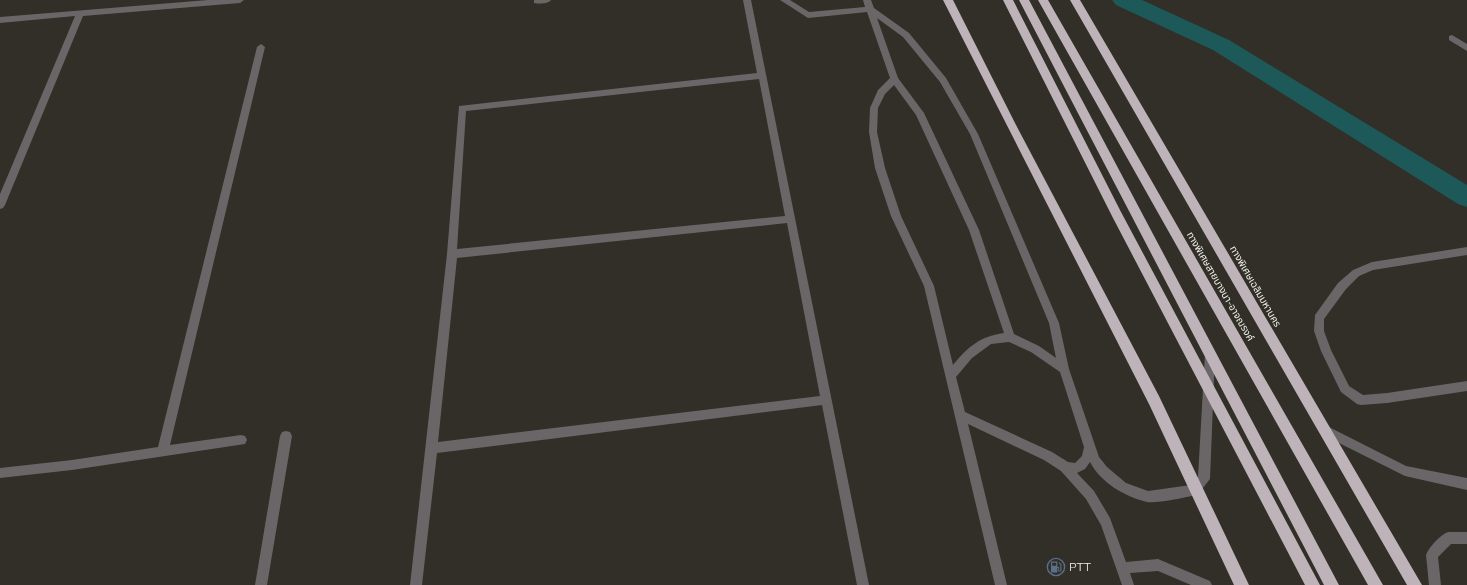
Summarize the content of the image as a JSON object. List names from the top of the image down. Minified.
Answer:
{"streets":{"highway":["ทางพิเศษสายบางนา-อาจณรงค์","ทางพิเศษเฉลิมมหานคร"]},"places":{"fuel station":["PTT"]}}
